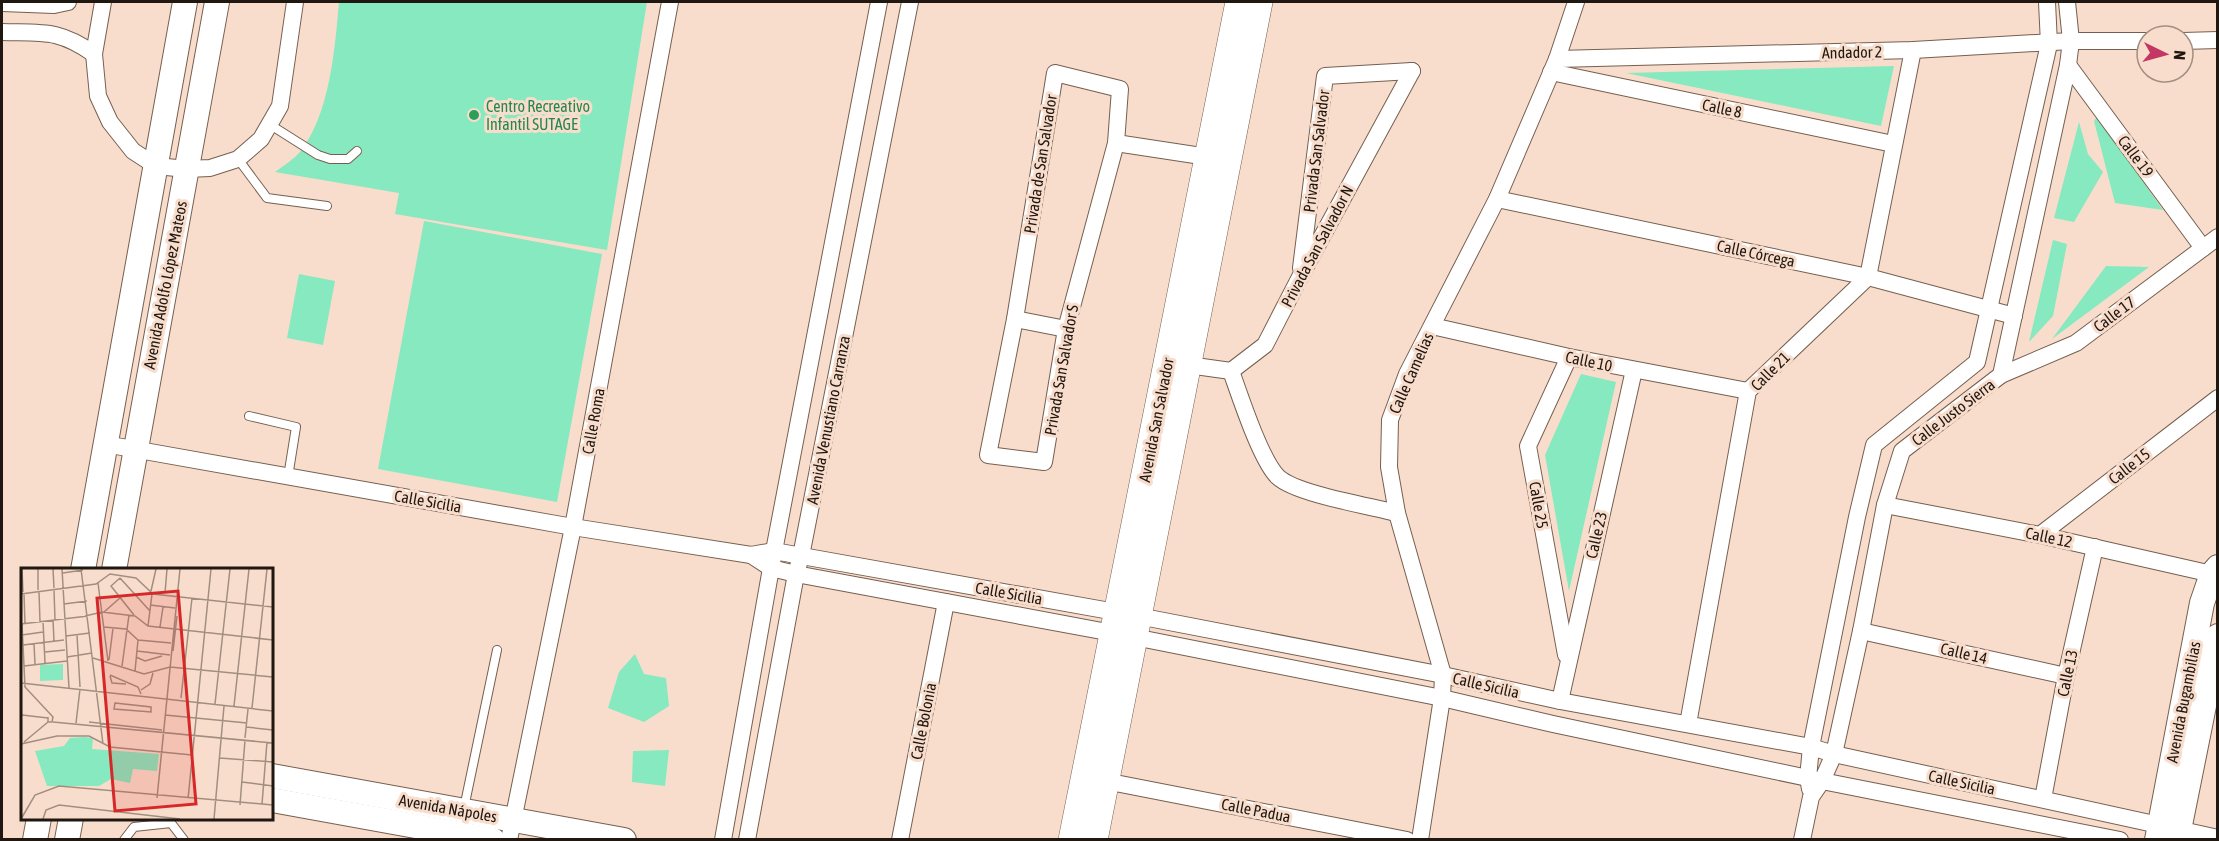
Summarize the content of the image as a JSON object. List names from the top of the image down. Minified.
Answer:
{"streets":{"main road":["Avenida Adolfo López Mateos","Avenida San Salvador","Avenida Bugambilias","Avenida Nápoles"],"street":["Andador 2","Calle 8","Privada San Salvador","Calle 19","Privada de San Salvador","Privada San Salvador N","Calle Córcega","Calle 17","Calle 10","Privada San Salvador S","Calle 21","Calle Camelias","Calle Justo Sierra","Avenida Venustiano Carranza","Calle Roma","Calle 15","Calle Sicilia","Calle 25","Calle 23","Calle 12","Calle 14","Calle 13","Calle Bolonia","Calle Padua"]},"crossings":[["Andador 2","Calle 8"],["Andador 2","Calle Camelias"],["Andador 2","Calle Justo Sierra"],["Calle 8","Calle Camelias"],["Privada San Salvador","Privada San Salvador N"],["Calle 19","Calle 17"],["Calle 19","Calle Justo Sierra"],["Privada de San Salvador","Privada San Salvador S"],["Calle Córcega","Calle 21"],["Calle Córcega","Calle Camelias"],["Calle Córcega","Calle Justo Sierra"],["Avenida Adolfo López Mateos","Calle Sicilia"],["Calle 17","Calle Justo Sierra"],["Calle 10","Calle 21"],["Calle 10","Calle Camelias"],["Calle 10","Calle 25"],["Calle 10","Calle 23"],["Calle 21","Calle Sicilia"],["Calle Camelias","Calle Sicilia"],["Calle Justo Sierra","Calle Sicilia"],["Calle Justo Sierra","Calle 12"],["Calle Justo Sierra","Calle 14"],["Avenida Venustiano Carranza","Calle Sicilia"],["Avenida San Salvador","Calle Sicilia"],["Avenida San Salvador","Calle Padua"],["Calle Roma","Calle Sicilia"],["Calle Roma","Avenida Nápoles"],["Calle 15","Calle 12"],["Calle Sicilia","Calle 23"],["Calle Sicilia","Calle 13"],["Calle Sicilia","Avenida Bugambilias"],["Calle Sicilia","Calle Bolonia"],["Calle 25","Calle 23"],["Calle 12","Calle 13"],["Calle 12","Avenida Bugambilias"],["Calle 14","Calle 13"]],"places":["Centro Recreativo Infantil SUTAGE"],"north":"right"}
